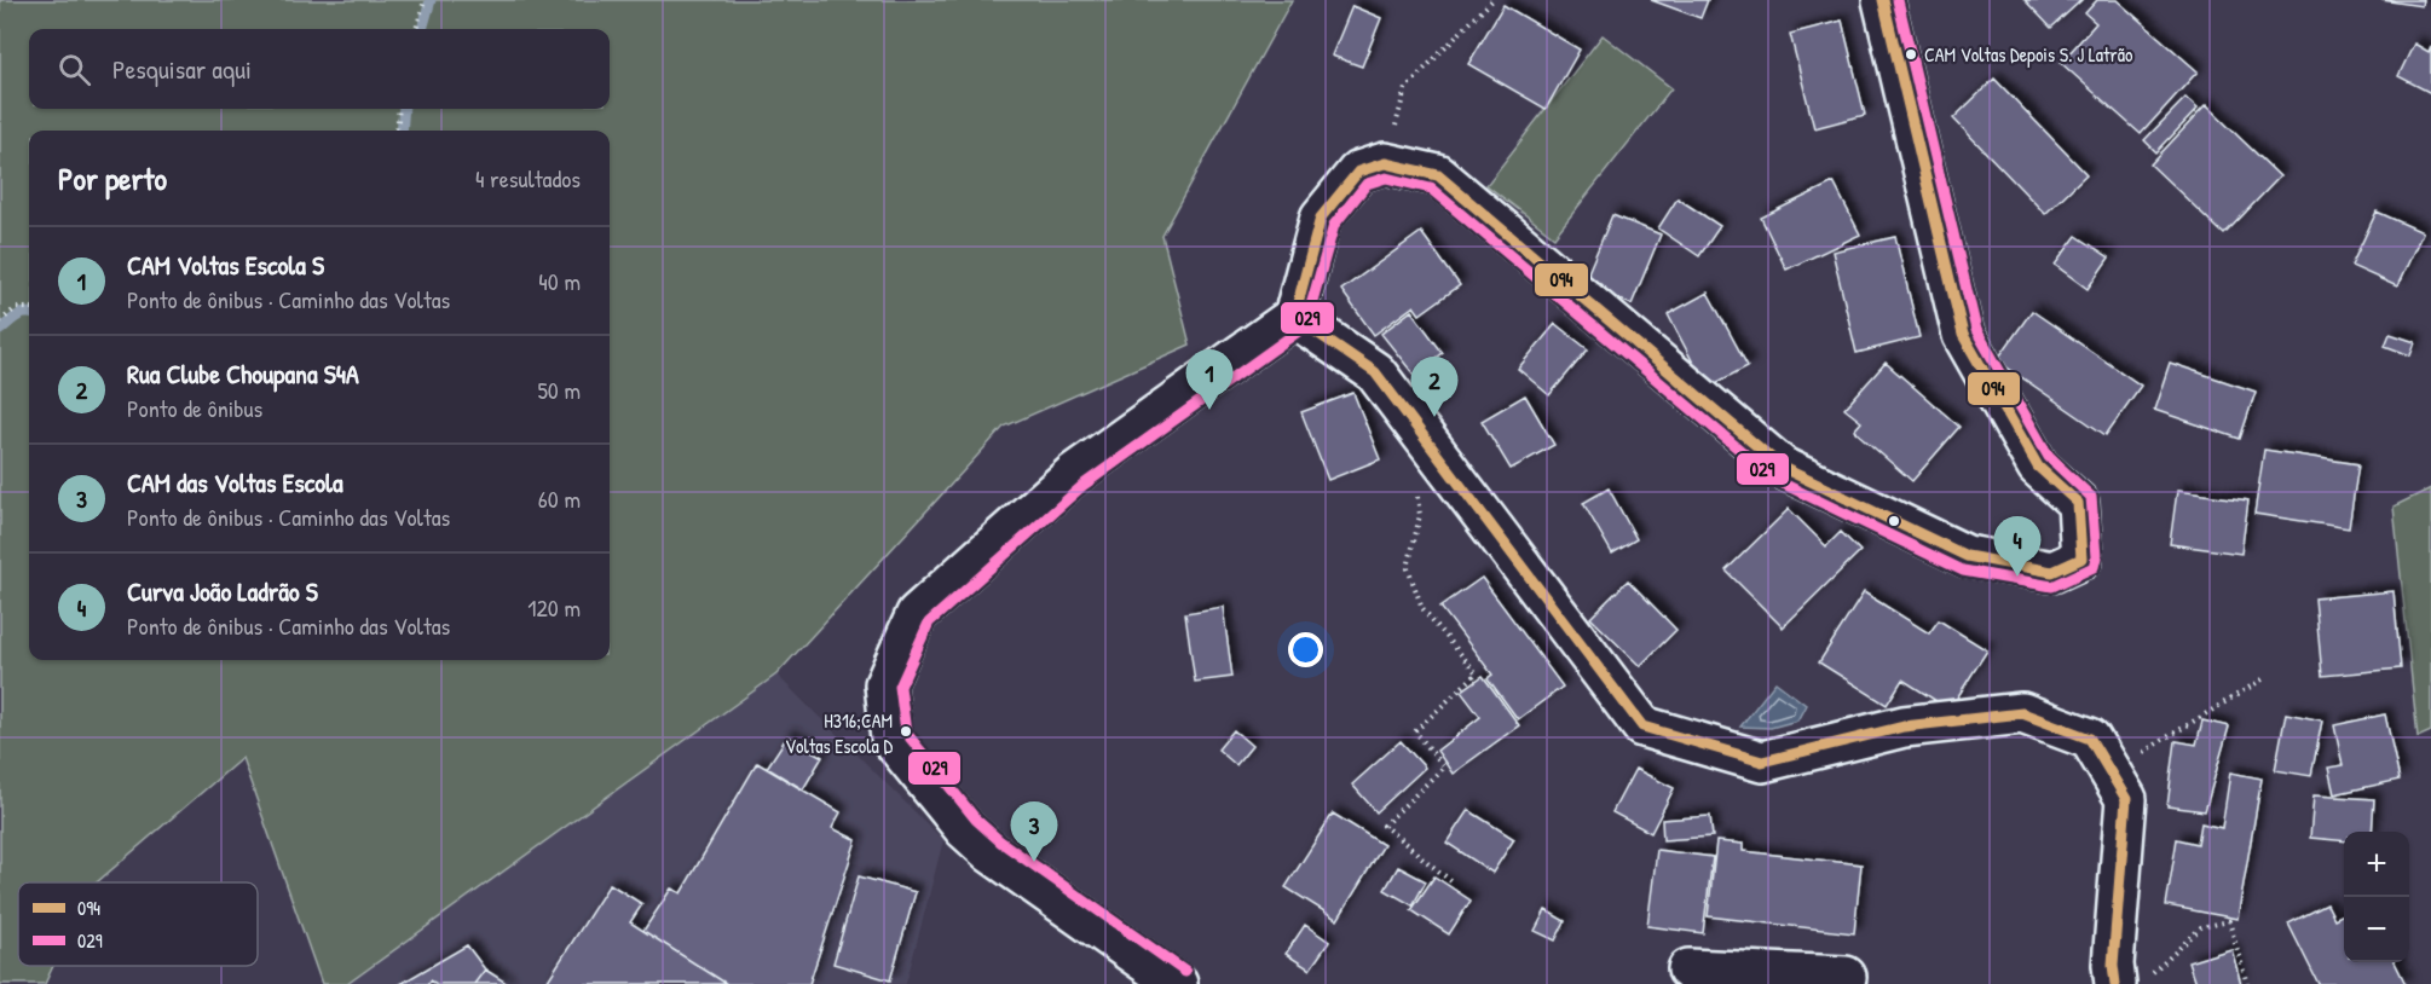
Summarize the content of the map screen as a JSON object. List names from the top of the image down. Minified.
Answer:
{"places":["CAM Voltas Depois S. J Latrão","H316;CAM Voltas Escola D"],"lines":["transit line 094","transit line 029"],"legend":["094","029"],"page":{"search":"Pesquisar aqui","heading":["Por perto","4 resultados"],"list":[{"mark":"1","name":"CAM Voltas Escola S","note":"Ponto de ônibus · Caminho das Voltas","value":"40 m"},{"mark":"2","name":"Rua Clube Choupana S4A","note":"Ponto de ônibus","value":"50 m"},{"mark":"3","name":"CAM das Voltas Escola","note":"Ponto de ônibus · Caminho das Voltas","value":"60 m"},{"mark":"4","name":"Curva João Ladrão S","note":"Ponto de ônibus · Caminho das Voltas","value":"120 m"}],"pins":["1","2","4","3"],"map_buttons":["+","−"]}}
